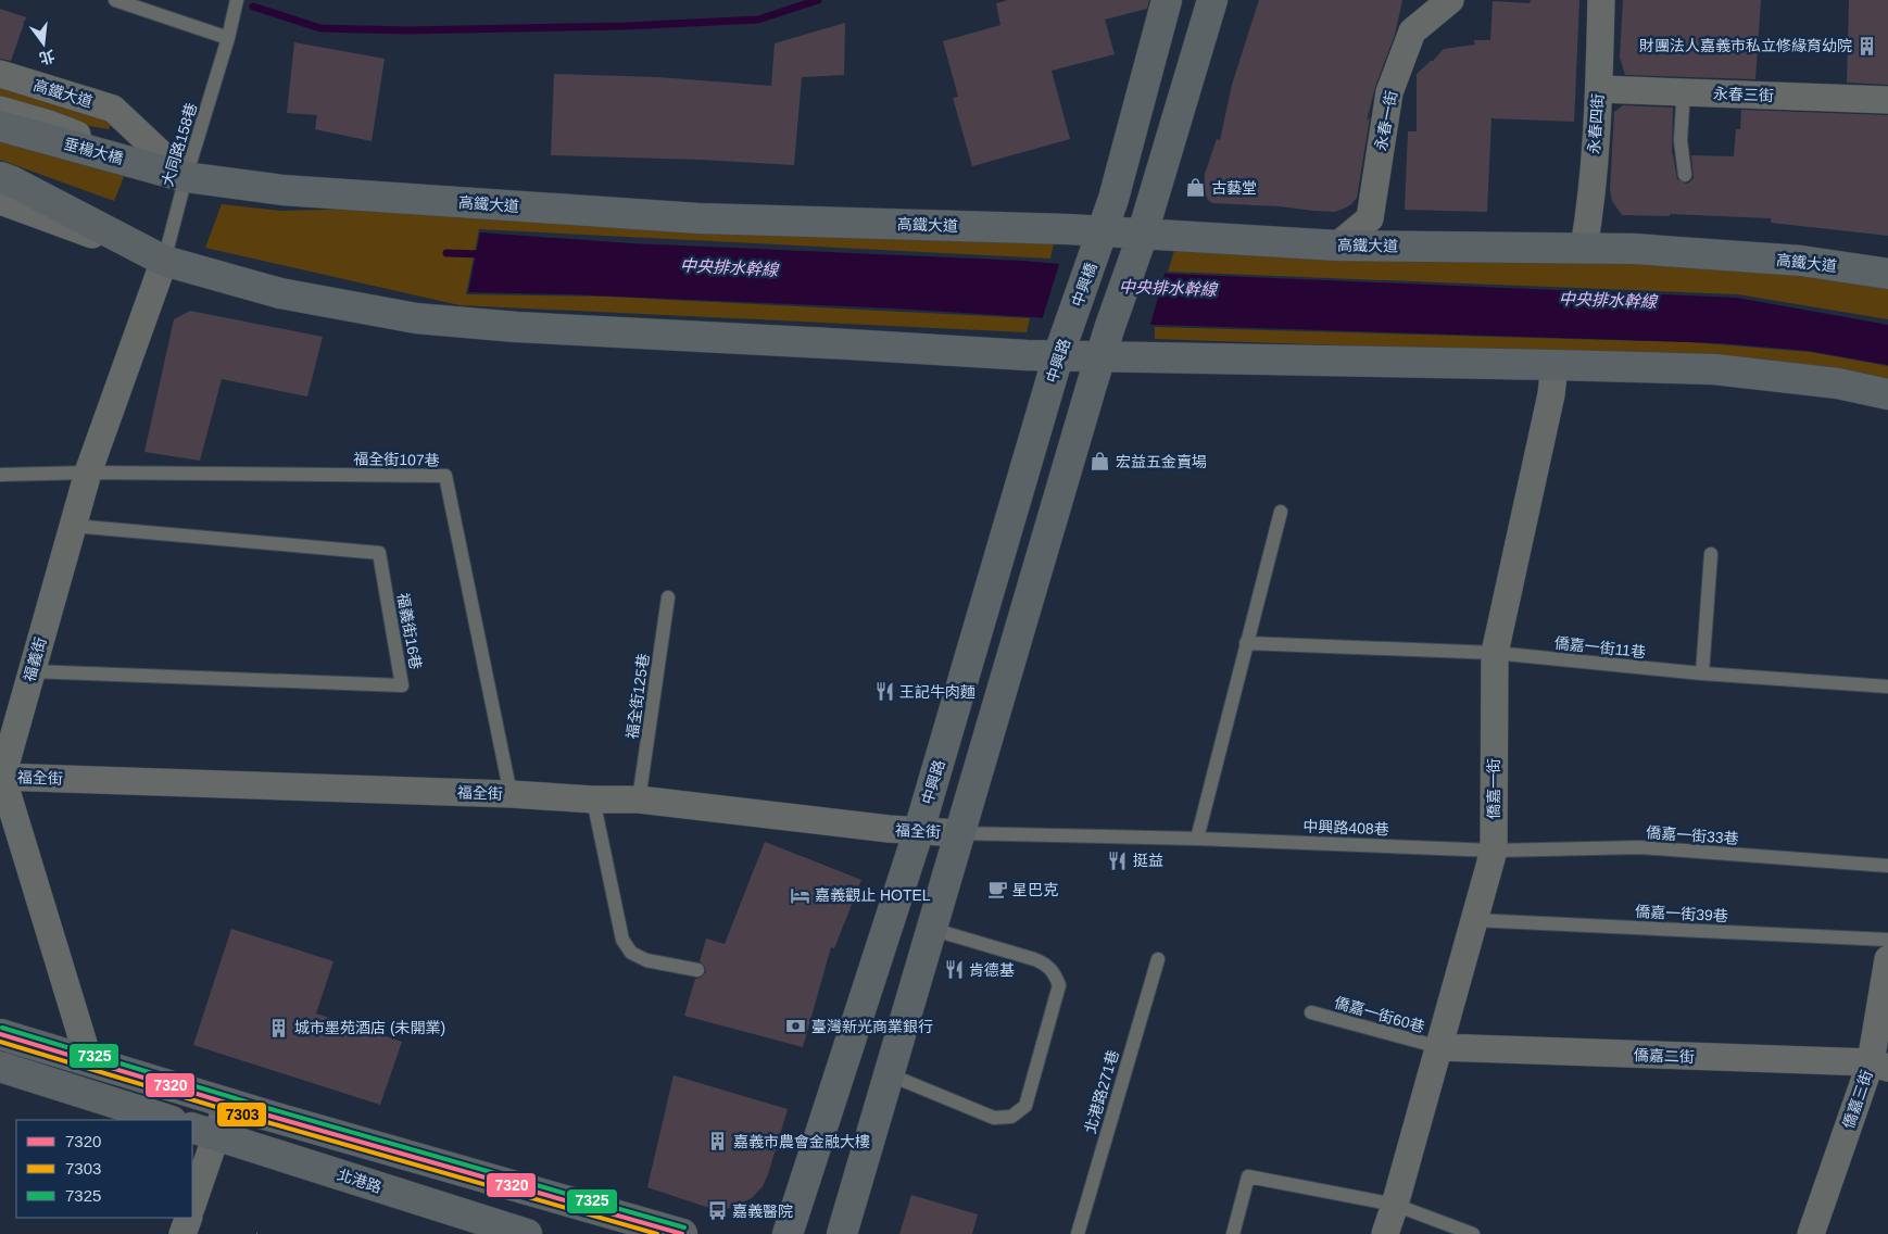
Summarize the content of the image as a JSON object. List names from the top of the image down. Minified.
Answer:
{"streets":{"street":["高鐵大道","永春三街","永春一街","永春四街","垂楊大橋","中興橋","中興路","福義街","福全街","僑嘉一街","僑嘉二街","僑嘉三街","北港路"],"lane":["大同路158巷","福全街107巷","福義街16巷","僑嘉一街11巷","福全街125巷","中興路408巷","僑嘉一街33巷","僑嘉一街39巷","僑嘉一街60巷","北港路271巷"]},"crossings":[["高鐵大道","永春一街"],["高鐵大道","永春四街"],["高鐵大道","大同路158巷"],["高鐵大道","垂楊大橋"],["高鐵大道","中興橋"],["永春三街","永春四街"],["大同路158巷","垂楊大橋"],["大同路158巷","福義街"],["中興橋","中興路"],["中興路","福全街"],["福全街107巷","福義街"],["福全街107巷","福全街"],["福義街16巷","福義街"],["僑嘉一街11巷","僑嘉一街"],["福義街","福全街"],["福全街125巷","福全街"],["福全街","中興路408巷"],["僑嘉一街","中興路408巷"],["僑嘉一街","僑嘉一街33巷"],["僑嘉一街","僑嘉一街39巷"],["僑嘉一街","僑嘉一街60巷"],["僑嘉一街","僑嘉二街"],["中興路408巷","僑嘉一街33巷"],["僑嘉一街60巷","僑嘉二街"],["僑嘉二街","僑嘉三街"]],"water":["中央排水幹線"],"places":{"building":["財團法人嘉義市私立修緣育幼院","城市墨苑酒店 (未開業)","嘉義市農會金融大樓"],"shop":["古藝堂","宏益五金賣場"],"restaurant":["王記牛肉麵","挺益","肯德基"],"cafe":["星巴克"],"hotel":["嘉義觀止 HOTEL"],"bank":["臺灣新光商業銀行"],"bus stop":["嘉義醫院"]},"lines":["transit line 7325","transit line 7320","transit line 7303"],"legend":["7320","7303","7325"],"north":"bottom"}
